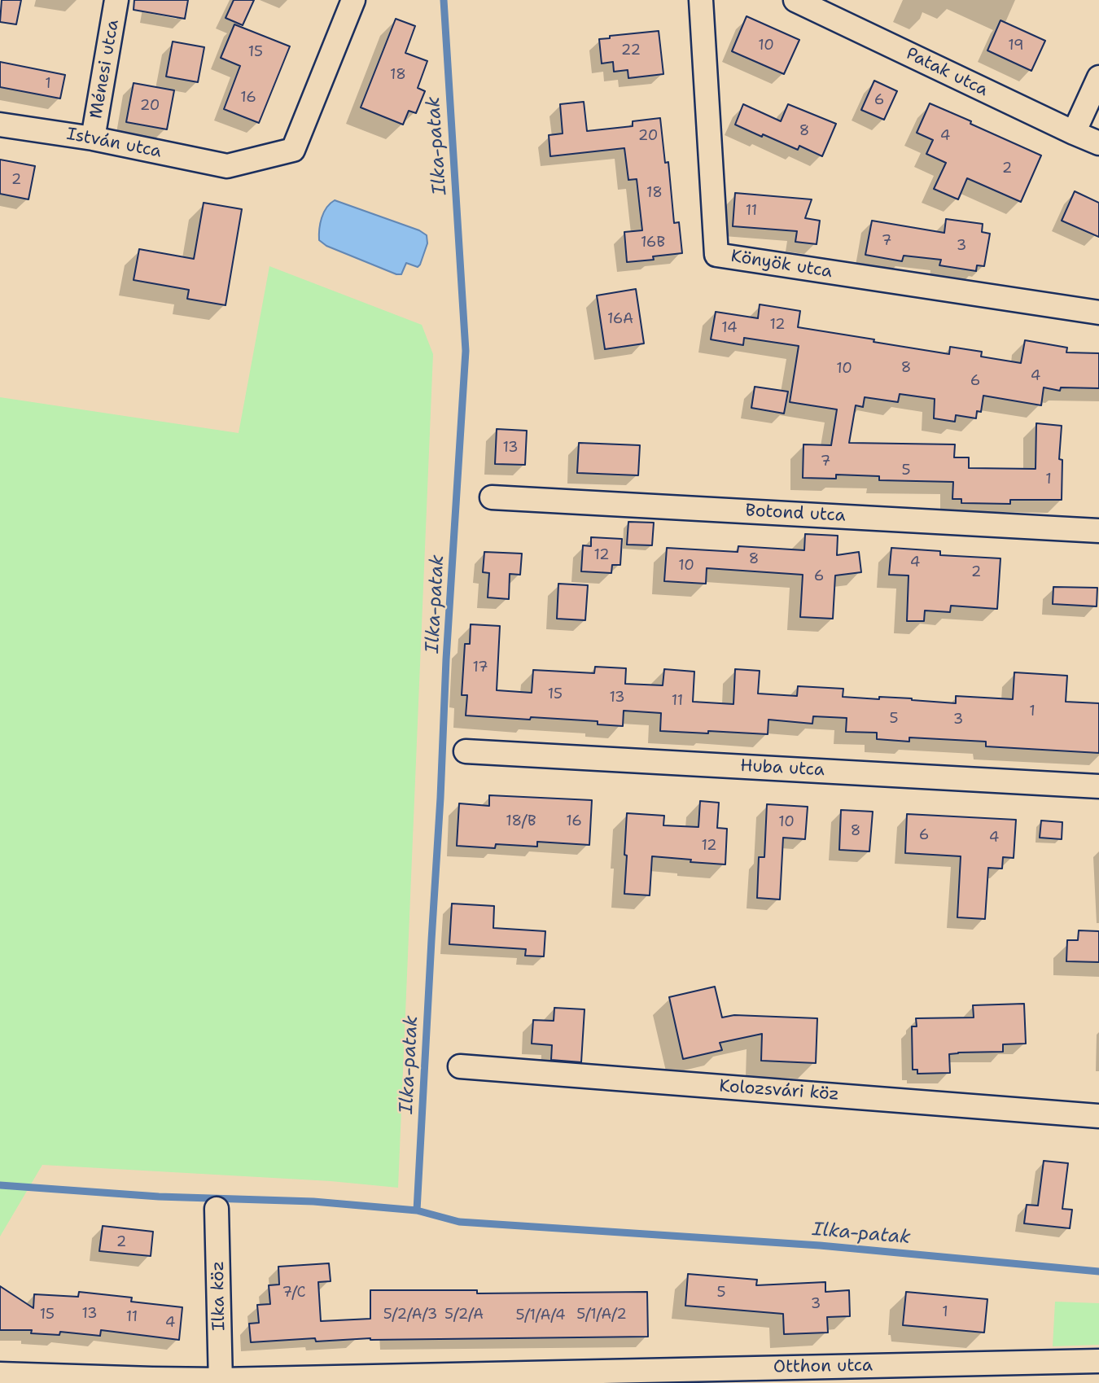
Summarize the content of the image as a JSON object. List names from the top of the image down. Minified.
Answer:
{"streets":{"street":["Ménesi utca","Patak utca","István utca","Könyök utca","Botond utca","Huba utca","Kolozsvári köz","Ilka köz","Otthon utca"]},"crossings":[["Ménesi utca","István utca"],["Ilka köz","Otthon utca"]],"water":["Ilka-patak"],"house_numbers":["10","19","22","15","18","1","16","6","20","8","20","4","2","2","18","11","7","16B","3","16A","12","14","8","10","4","6","13","7","5","1","12","8","4","10","2","6","17","15","13","11","1","5","3","18/B","16","10","8","6","4","12","2","7/C","5","3","1","13","15","5/2/A/3","5/2/A","5/1/A/2","5/1/A/4","11","4"]}
